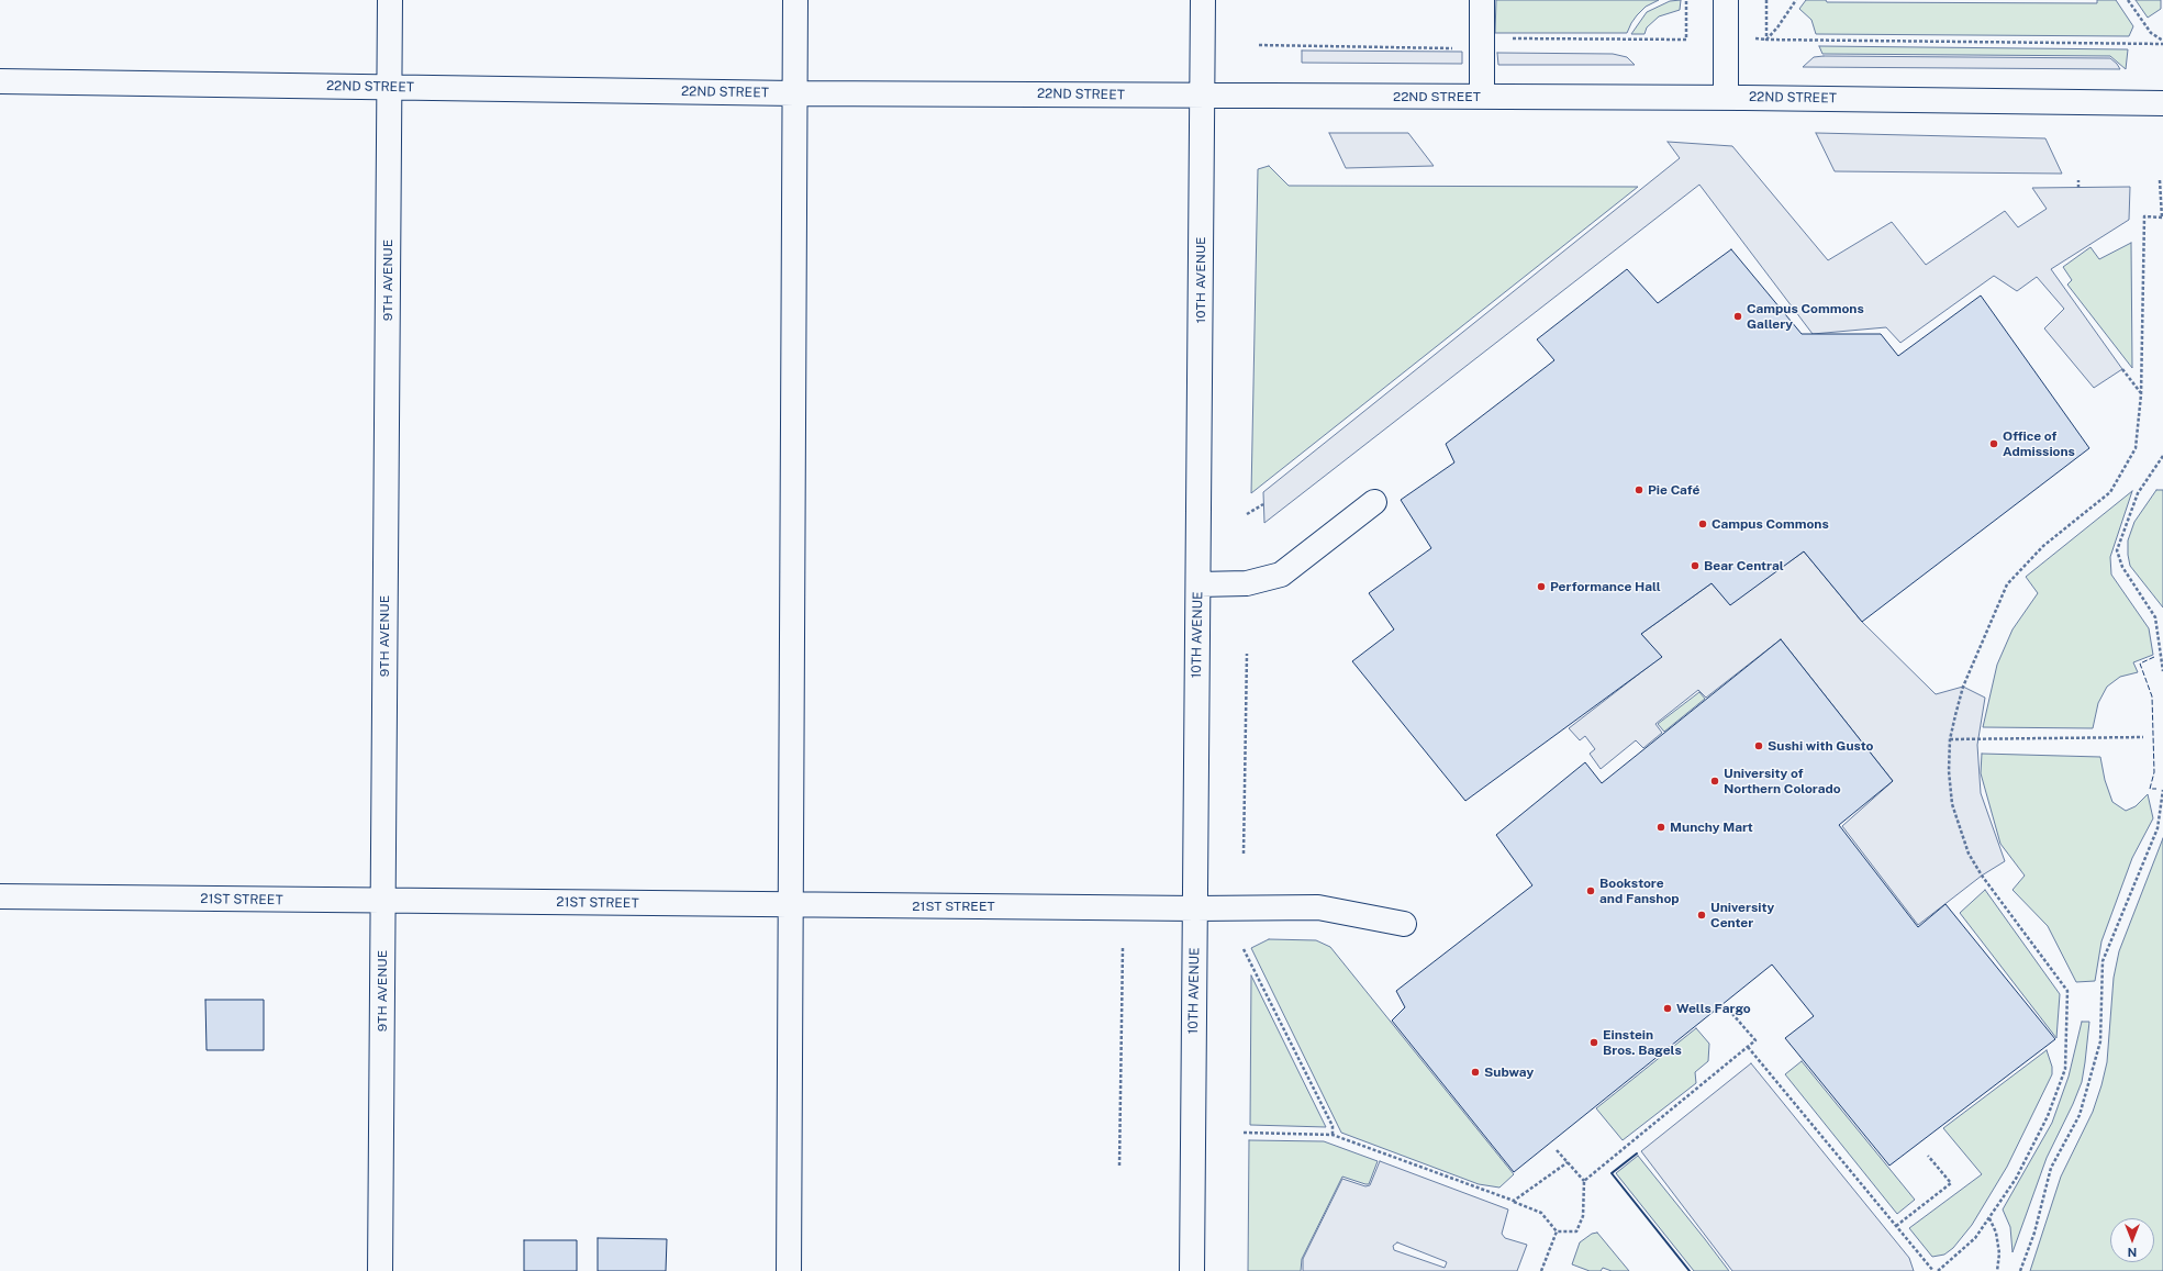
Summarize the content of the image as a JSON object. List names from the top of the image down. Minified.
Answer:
{"streets":{"street":["22ND STREET","9TH AVENUE","10TH AVENUE","21ST STREET"]},"crossings":[["22ND STREET","9TH AVENUE"],["22ND STREET","10TH AVENUE"],["9TH AVENUE","21ST STREET"],["10TH AVENUE","21ST STREET"]],"places":["Campus Commons Gallery","Office of Admissions","Pie Café","Campus Commons","Bear Central","Performance Hall","Sushi with Gusto","University of Northern Colorado","Munchy Mart","Bookstore and Fanshop","University Center","Wells Fargo","Einstein Bros. Bagels","Subway"],"north":"bottom"}
